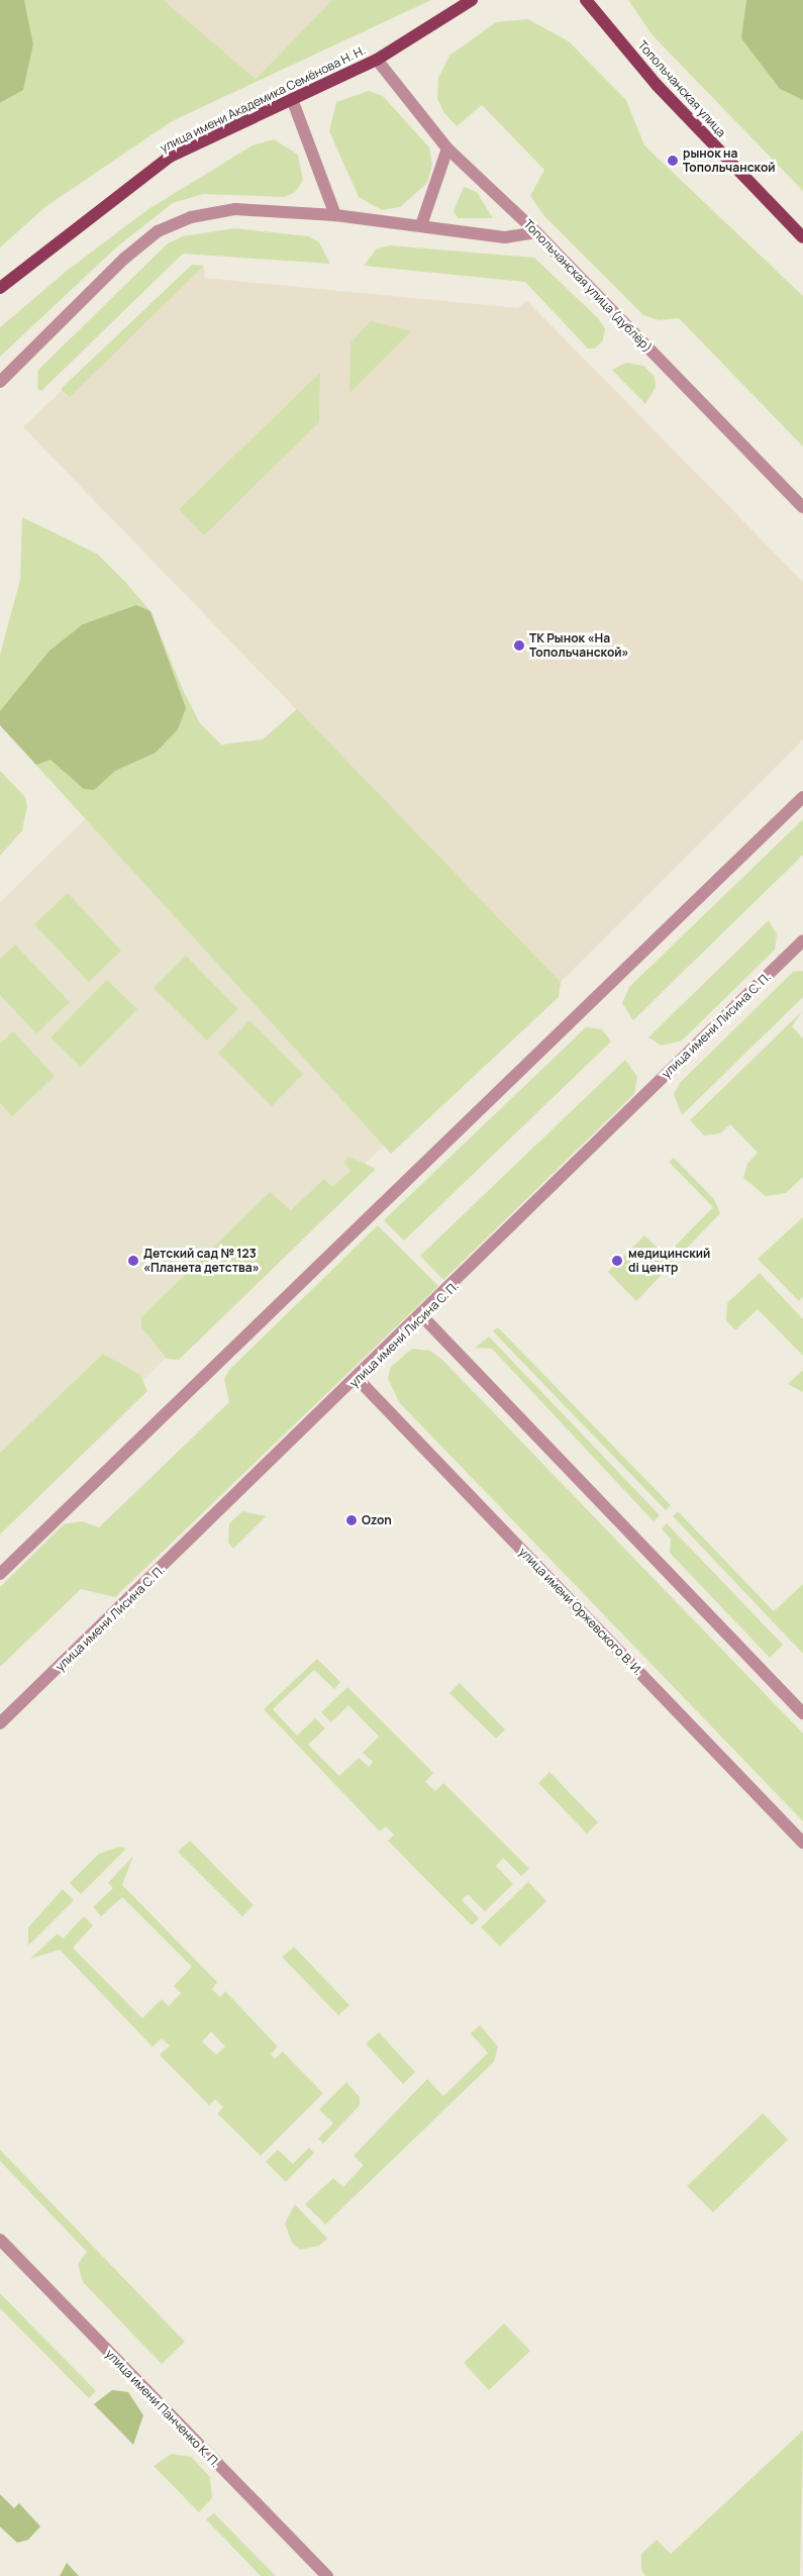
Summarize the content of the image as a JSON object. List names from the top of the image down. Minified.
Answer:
{"streets":{"main road":["Топольчанская улица","улица имени Академика Семёнова Н. Н."],"street":["Топольчанская улица (дублёр)","улица имени Лисина С. П.","улица имени Оржевского В. И.","улица имени Панченко К. П."]},"crossings":[["улица имени Академика Семёнова Н. Н.","Топольчанская улица (дублёр)"],["улица имени Лисина С. П.","улица имени Оржевского В. И."]],"places":["рынок на Топольчанской","ТК Рынок «На Топольчанской»","Детский сад № 123 «Планета детства»","медицинский di центр","Ozon"]}
